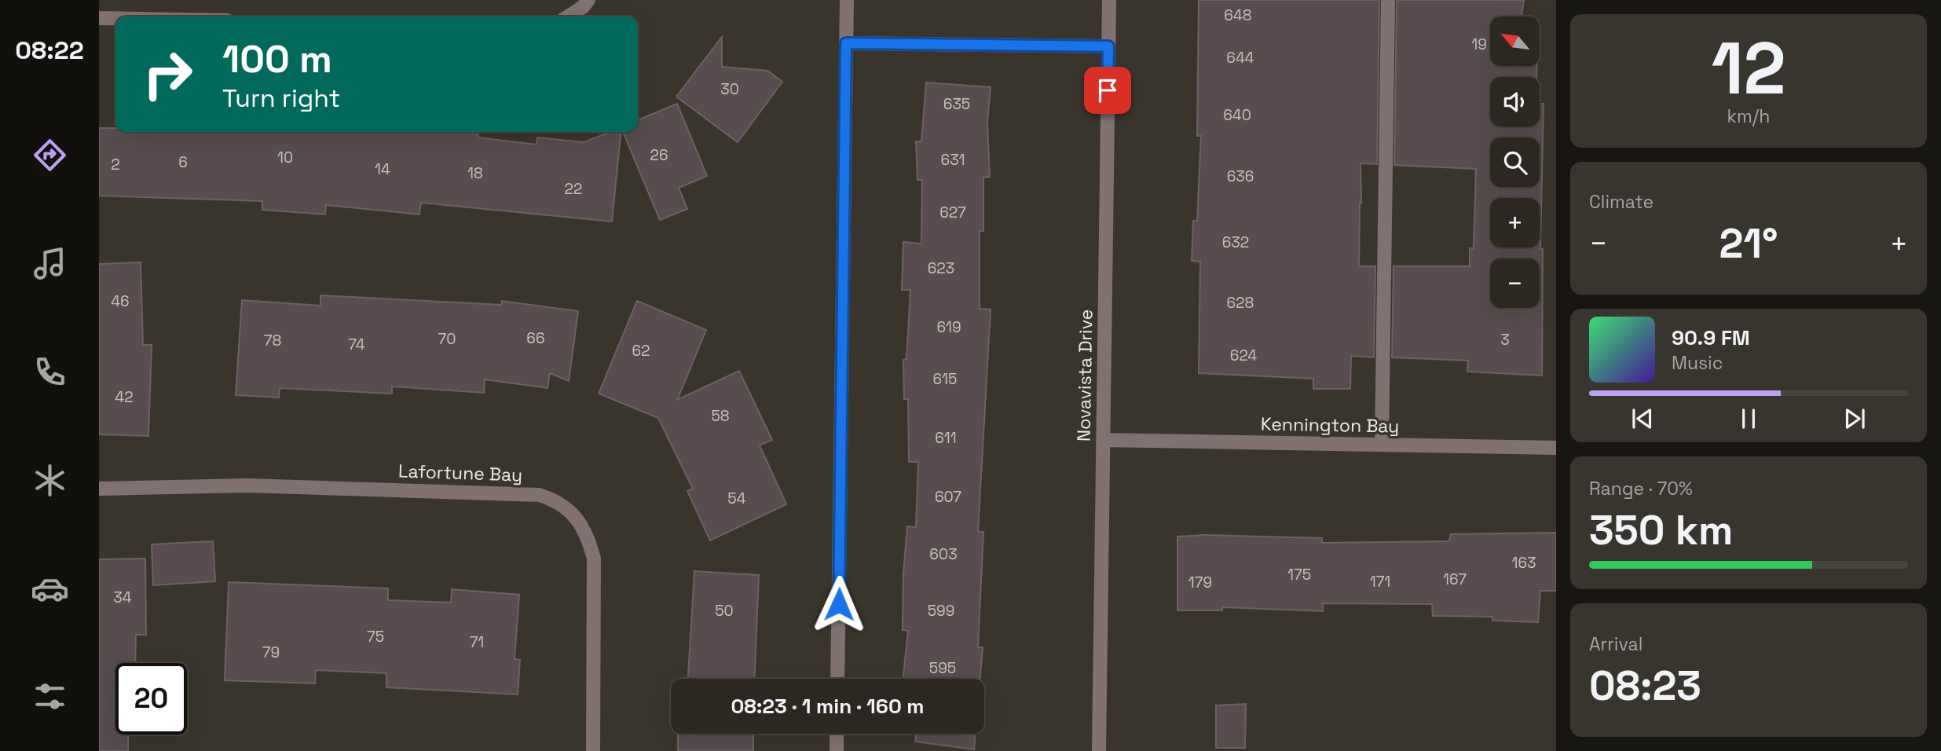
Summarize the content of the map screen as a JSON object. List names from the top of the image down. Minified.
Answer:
{"streets":{"street":["Novavista Drive","Kennington Bay","Lafortune Bay"]},"crossings":[["Novavista Drive","Kennington Bay"]],"house_numbers":["648","19","644","30","635","640","26","10","631","6","2","14","18","636","22","627","632","623","46","628","619","66","70","3","78","74","62","624","615","42","58","611","607","54","603","163","175","167","171","179","34","50","599","75","71","79","595"],"north":"top left","page":{"tabs":"08:22","tile":[["12","km/h"],"Climate",["Range · 70%","350 km"],["Arrival","08:23"]],"map_buttons":["+","−"],"turn":["100 m","Turn right"],"heat":["−","21°","+"],"song":["90.9 FM","Music"],"limit":"20","trip":"08:23 · 1 min · 160 m"}}
